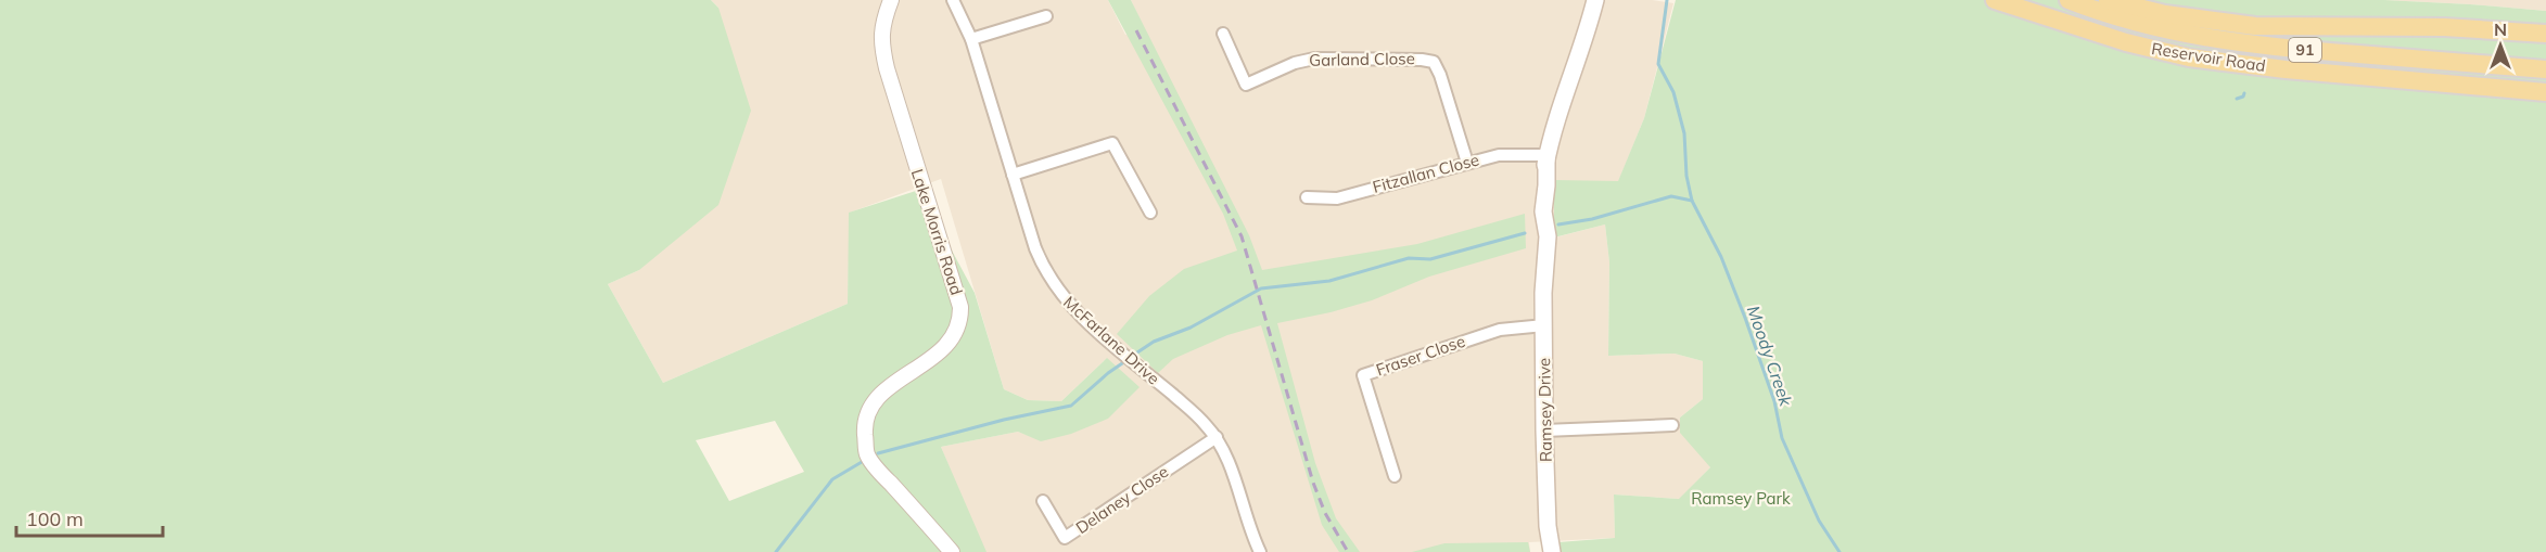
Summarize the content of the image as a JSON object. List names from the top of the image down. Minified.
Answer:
{"streets":{"main road":["91","Reservoir Road","Ramsey Drive"],"street":["Garland Close","Fitzallan Close","Lake Morris Road","McFarlane Drive","Fraser Close","Delaney Close"]},"crossings":[["Garland Close","Fitzallan Close"],["Fitzallan Close","Ramsey Drive"],["McFarlane Drive","Delaney Close"],["Fraser Close","Ramsey Drive"]],"water":["Moody Creek"],"parks":["Ramsey Park"],"scale_bar":"100 m","north":"top"}
